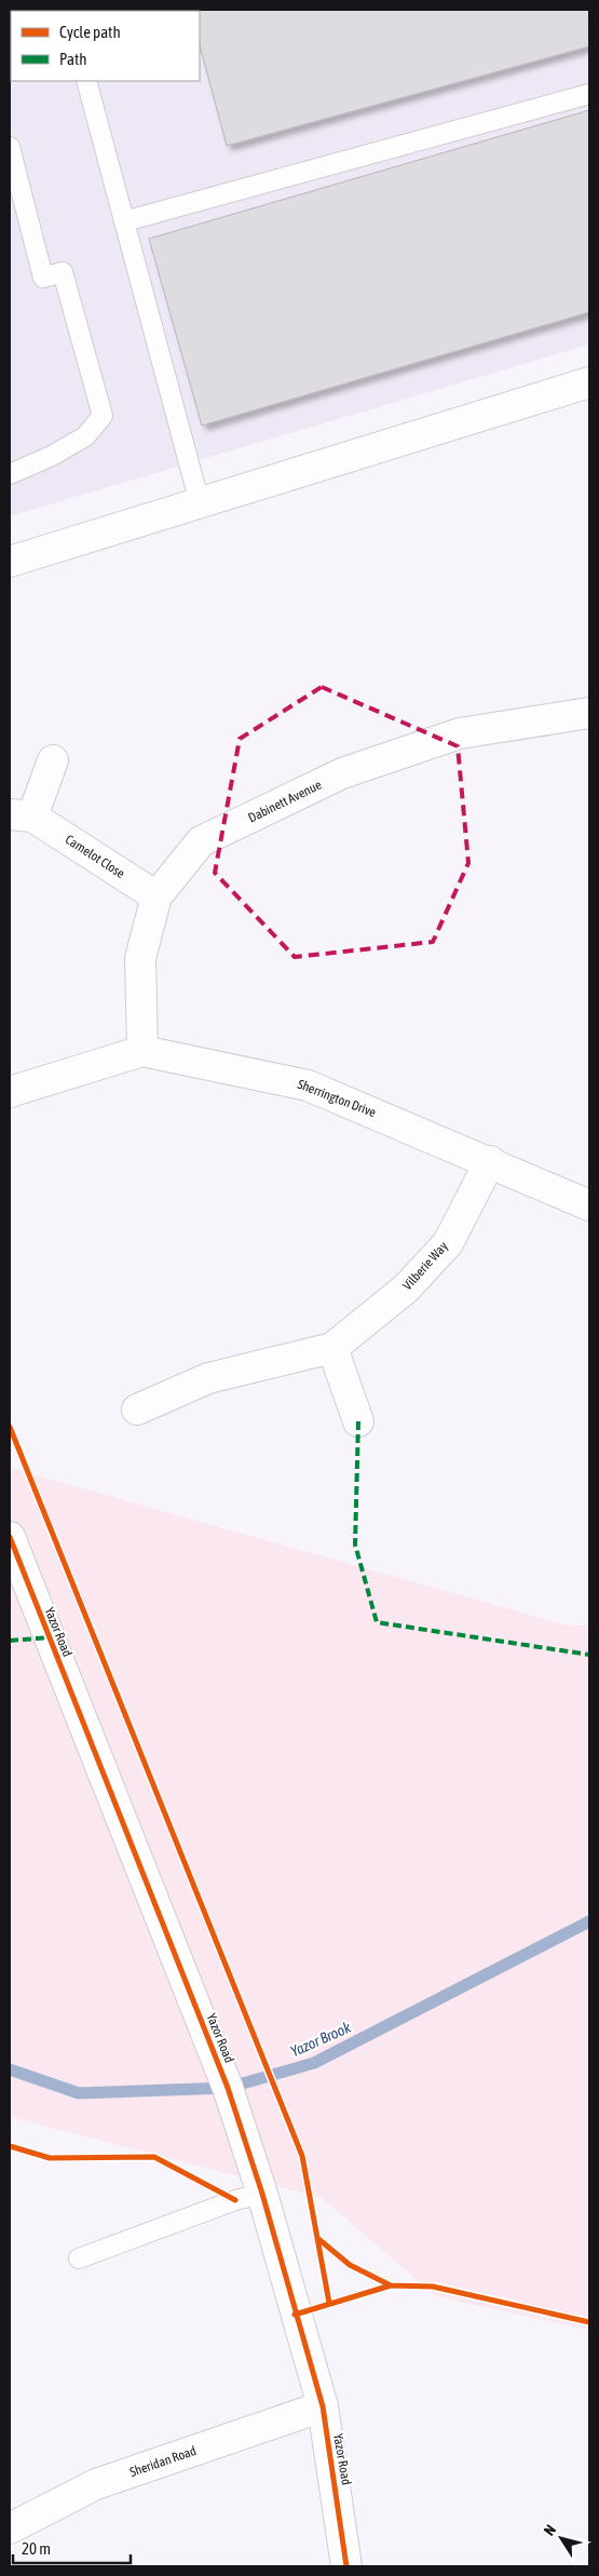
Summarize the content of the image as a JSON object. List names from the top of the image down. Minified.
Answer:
{"streets":{"street":["Dabinett Avenue","Camelot Close","Sherrington Drive","Vilberie Way","Yazor Road","Sheridan Road"]},"crossings":[["Dabinett Avenue","Camelot Close"],["Dabinett Avenue","Sherrington Drive"],["Sherrington Drive","Vilberie Way"],["Yazor Road","Sheridan Road"]],"water":["Yazor Brook"],"legend":["Cycle path","Path"],"scale_bar":"20 m","north":"top left"}
